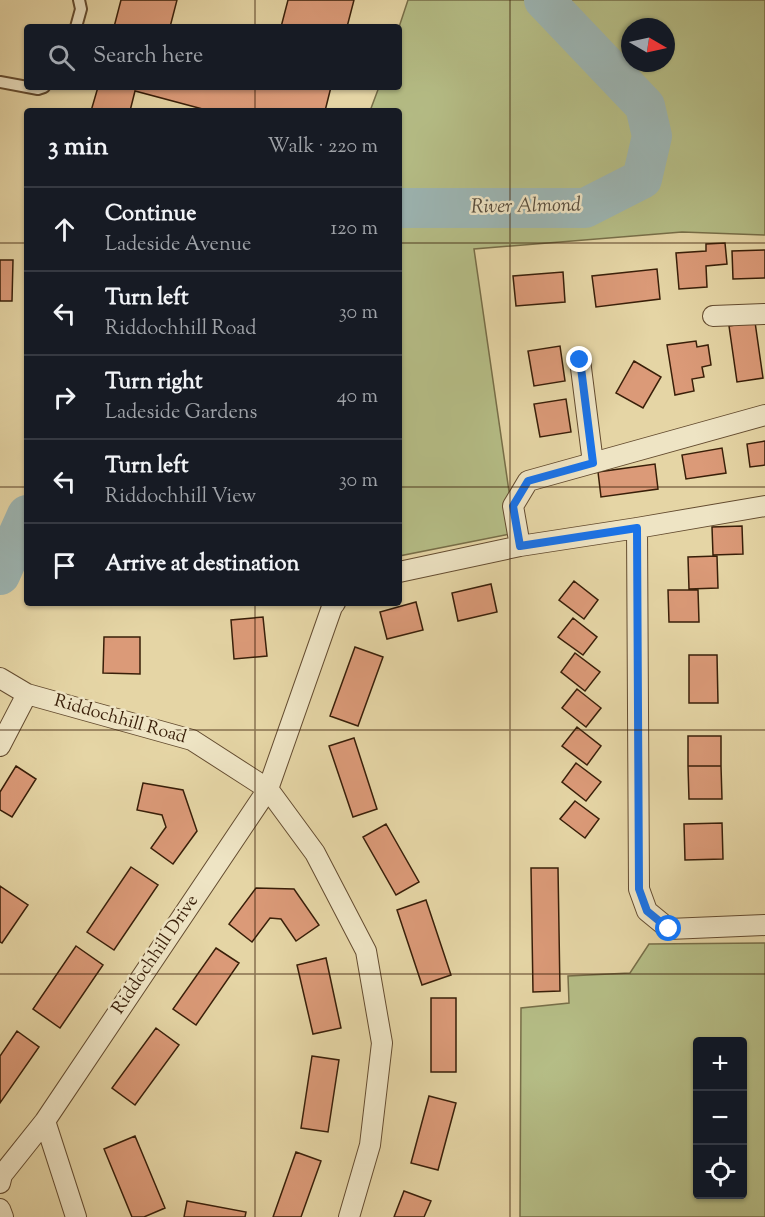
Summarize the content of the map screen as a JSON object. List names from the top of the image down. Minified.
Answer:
{"streets":{"street":["Riddochhill Road","Riddochhill Drive"]},"crossings":[["Riddochhill Road","Riddochhill Drive"]],"water":["River Almond"],"north":"right","page":{"search":"Search here","heading":["3 min","Walk · 220 m"],"list":[["Continue","Ladeside Avenue","120 m"],["Turn left","Riddochhill Road","30 m"],["Turn right","Ladeside Gardens","40 m"],["Turn left","Riddochhill View","30 m"],"Arrive at destination"],"map_buttons":["+","−"]}}
